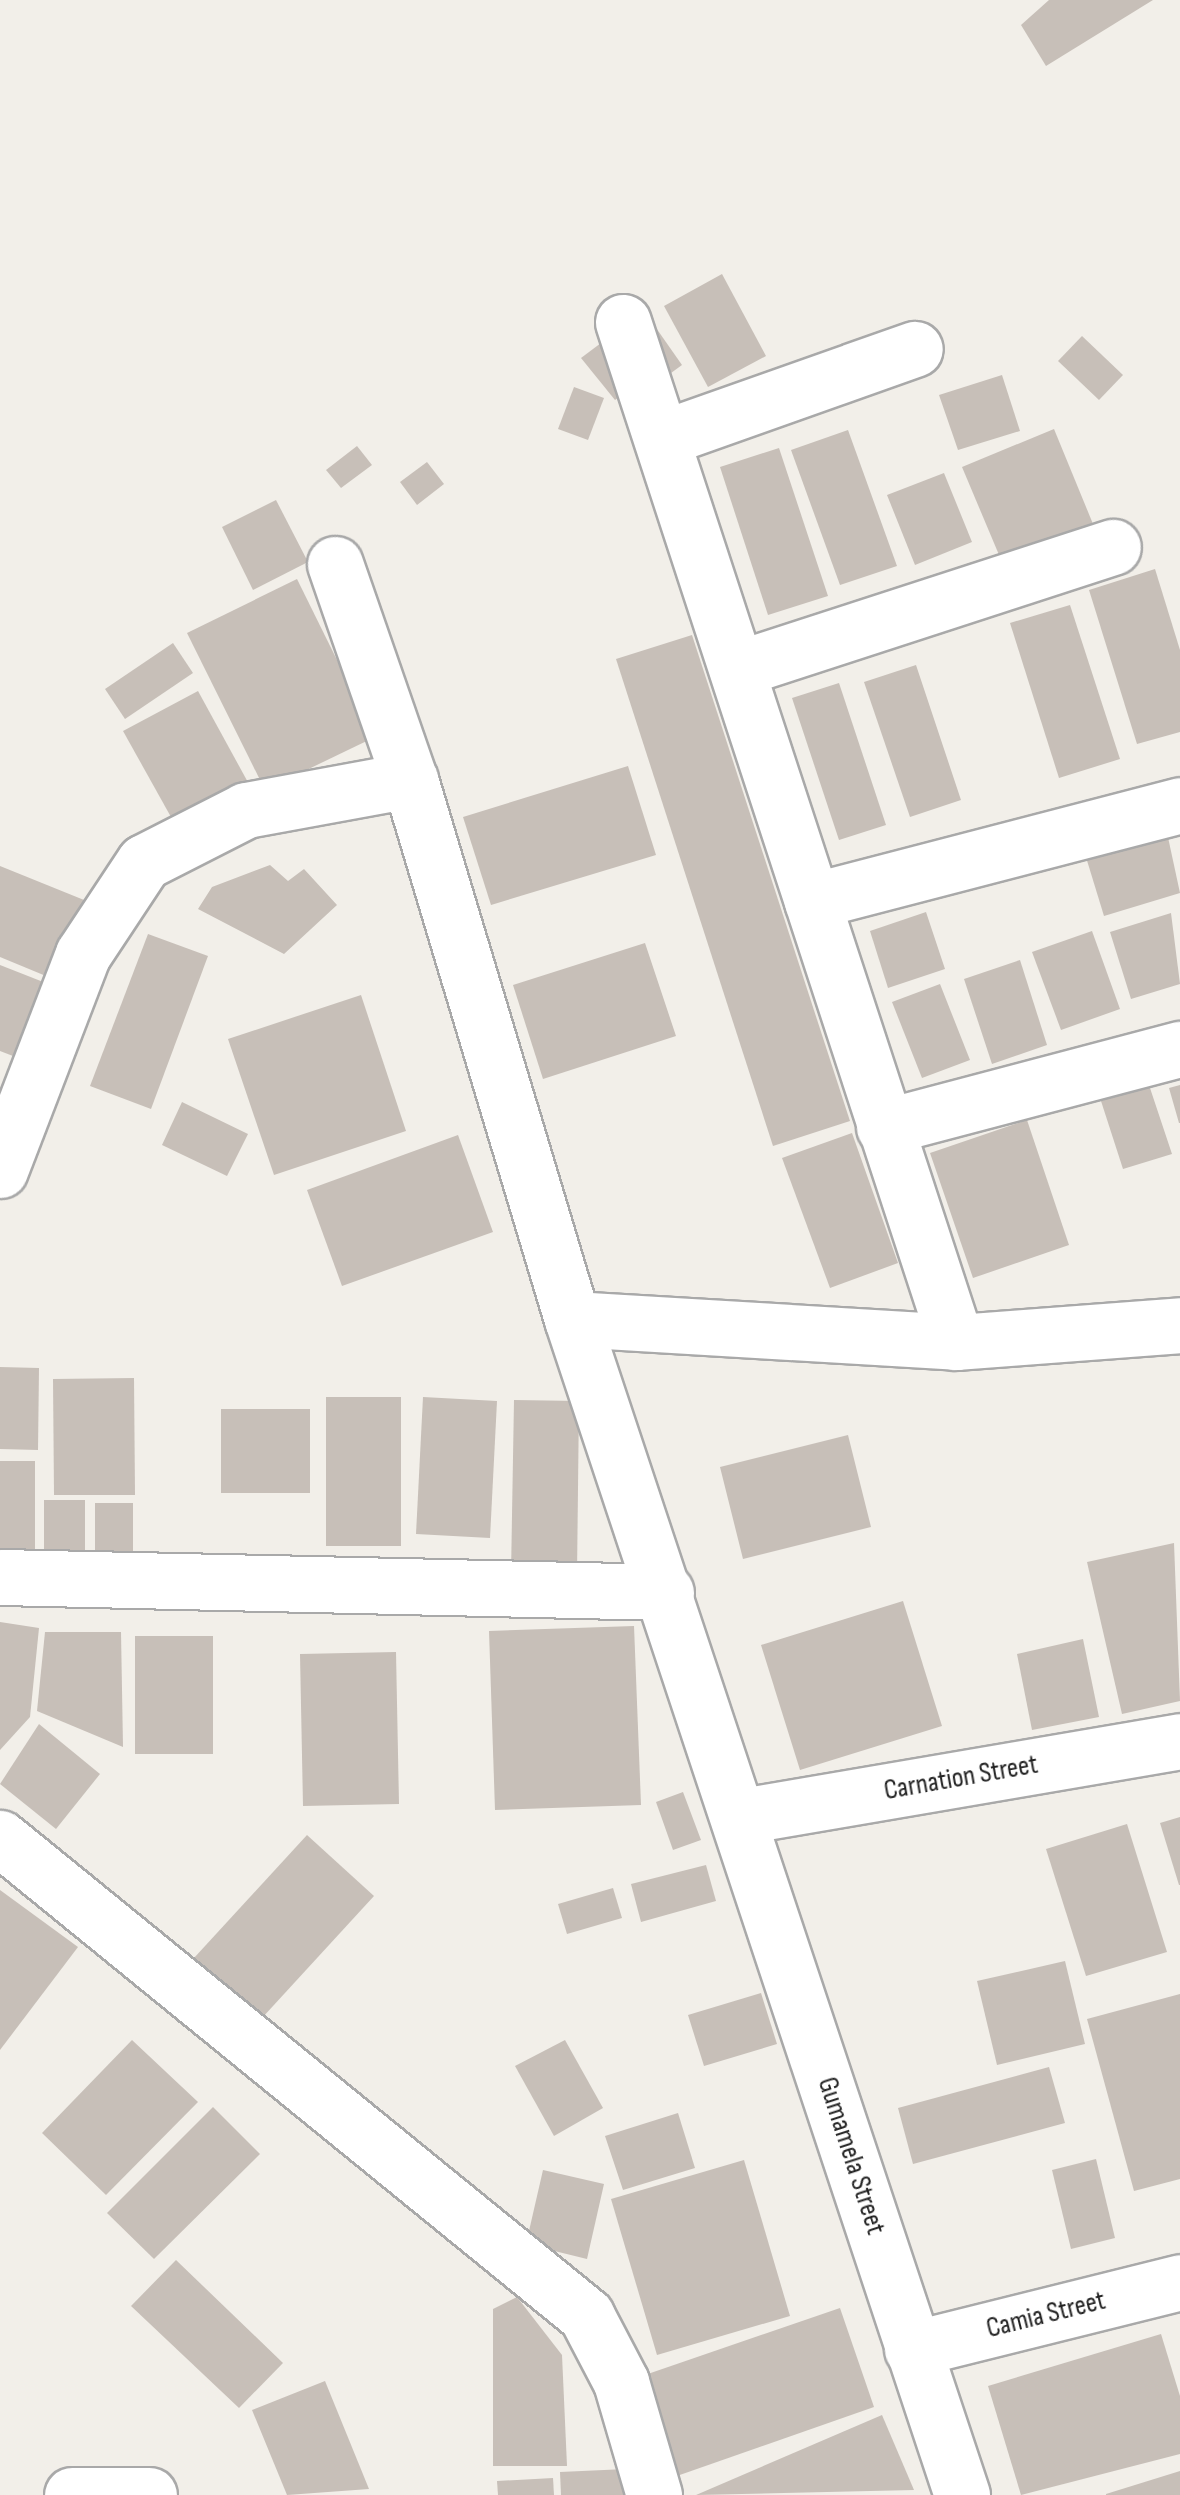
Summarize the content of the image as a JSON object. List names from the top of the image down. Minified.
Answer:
{"streets":{"street":["Carnation Street","Gumamela Street","Camia Street"]},"crossings":[["Carnation Street","Gumamela Street"],["Gumamela Street","Camia Street"]]}
